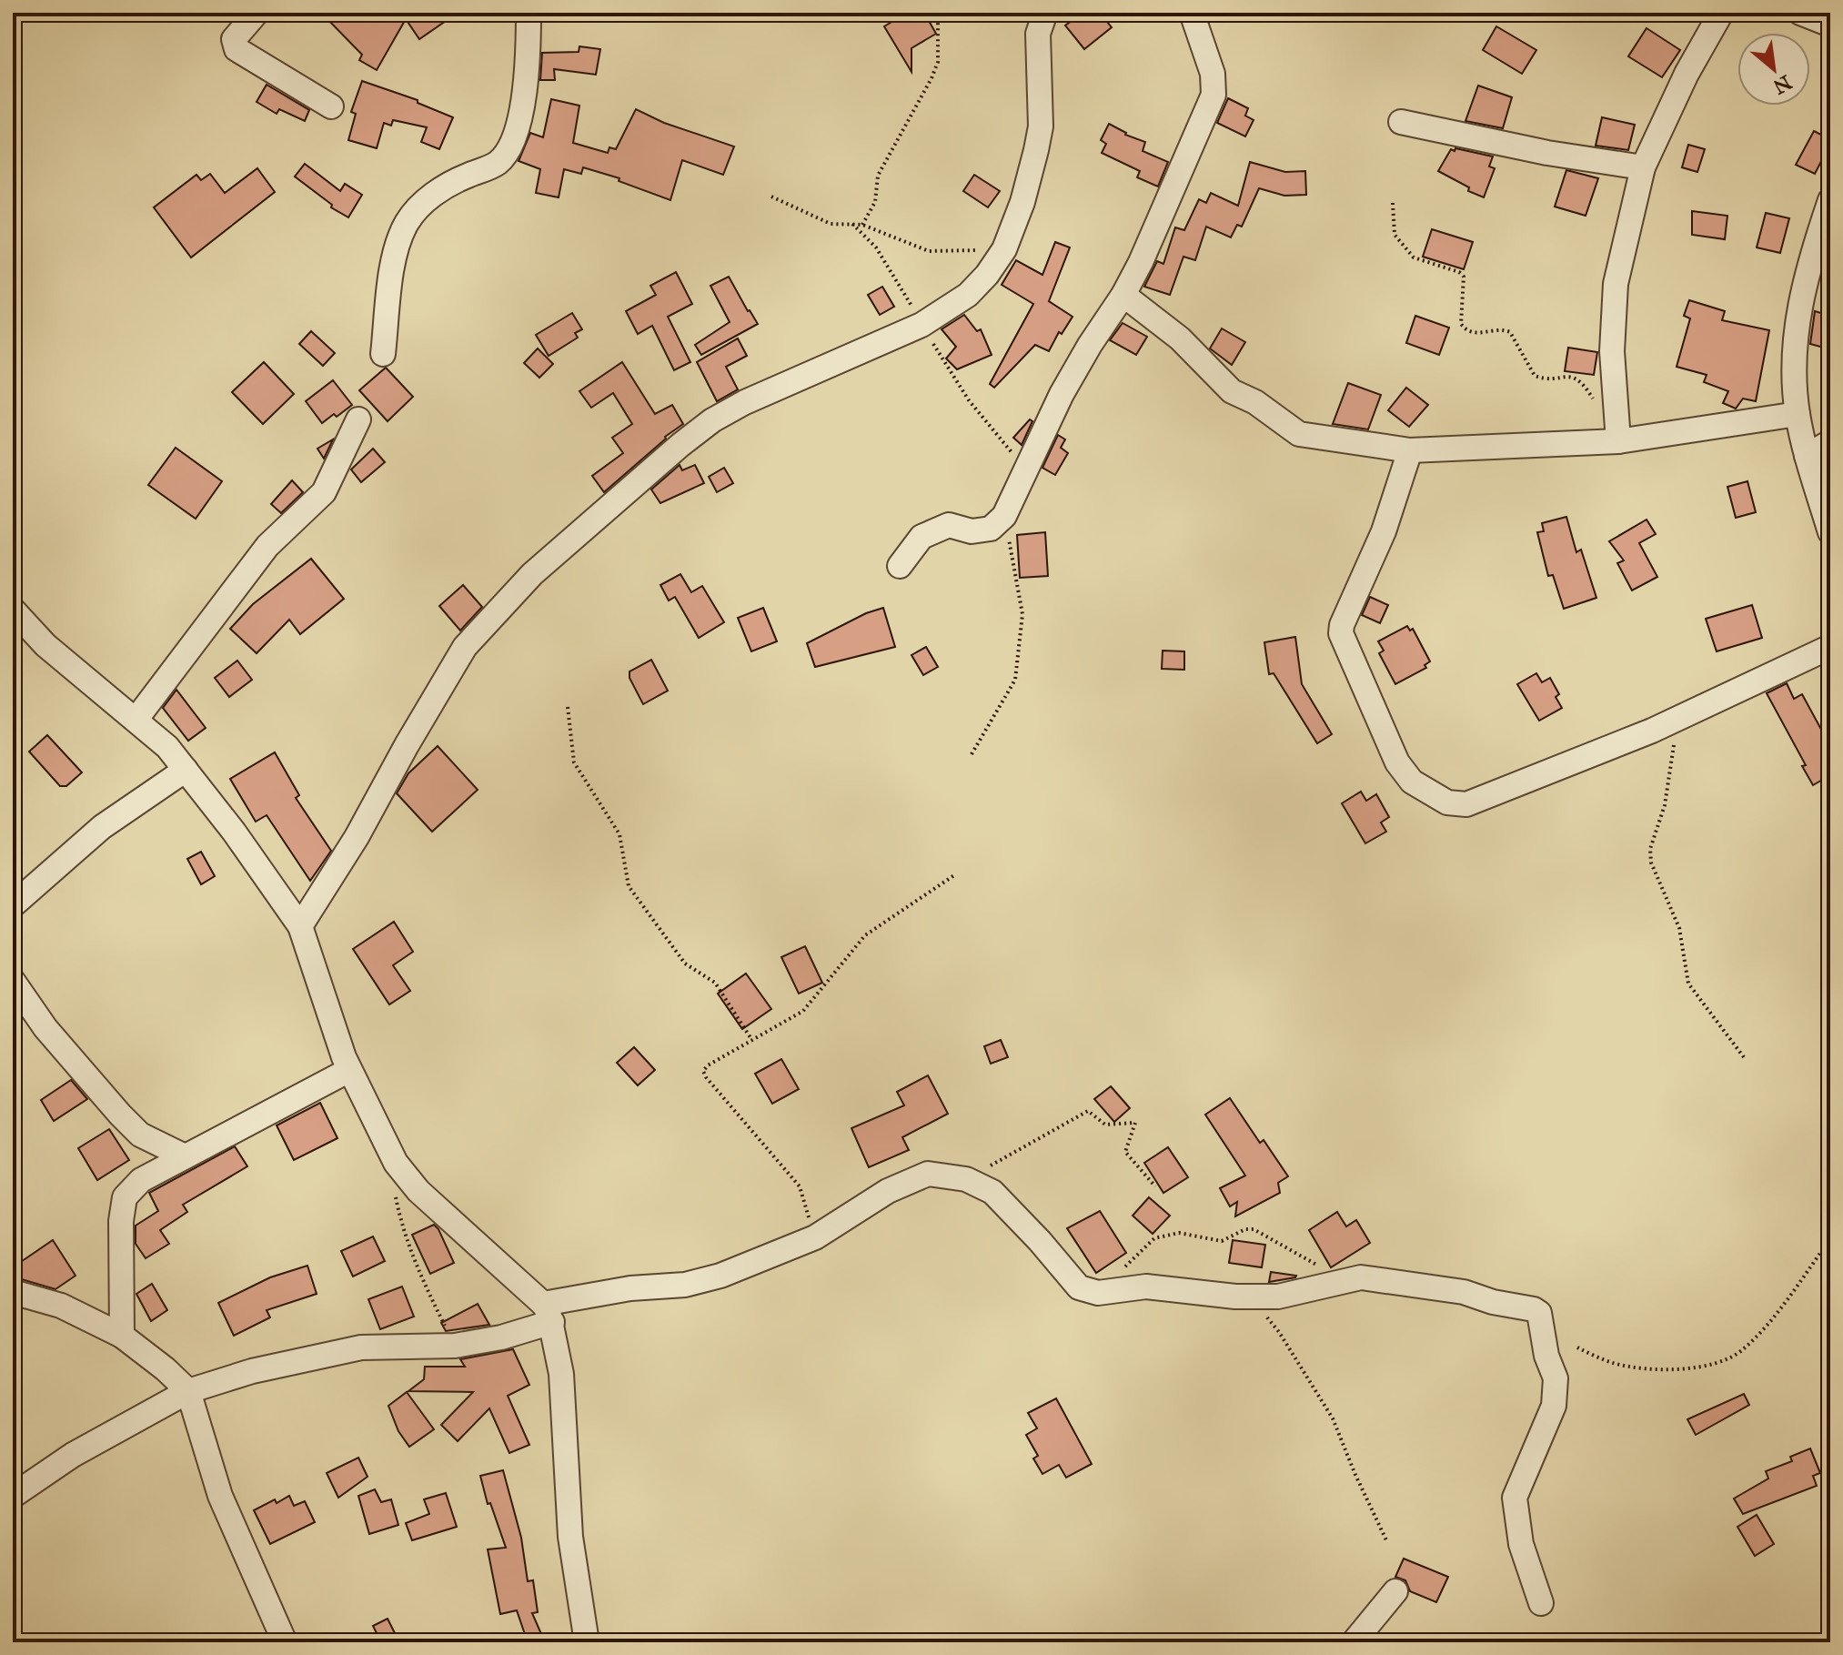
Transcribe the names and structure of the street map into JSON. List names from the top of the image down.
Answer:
{
  "north": "bottom right"
}
